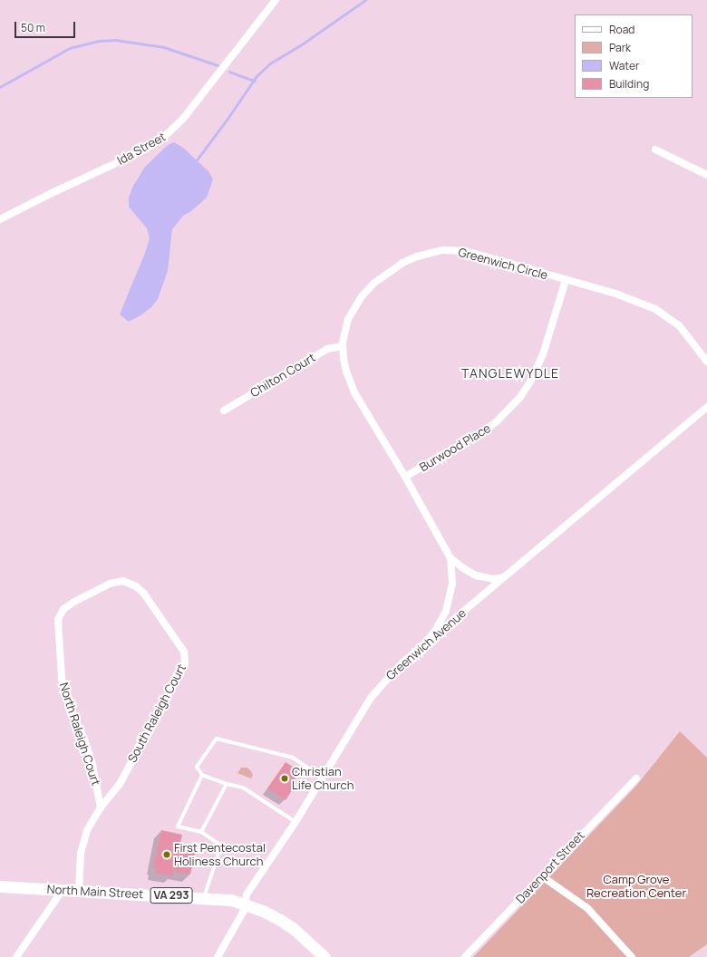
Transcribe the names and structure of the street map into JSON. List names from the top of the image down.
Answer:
{
  "streets": {
    "main road": ["North Main Street", "VA 293"],
    "street": [
      "Ida Street",
      "Greenwich Circle",
      "Chilton Court",
      "Burwood Place",
      "Greenwich Avenue",
      "South Raleigh Court",
      "North Raleigh Court",
      "Davenport Street"
    ]
  },
  "crossings": [
    ["Greenwich Circle", "Chilton Court"],
    ["Greenwich Circle", "Burwood Place"],
    ["Greenwich Circle", "Greenwich Avenue"],
    ["Greenwich Avenue", "North Main Street"],
    ["South Raleigh Court", "North Raleigh Court"],
    ["South Raleigh Court", "North Main Street"]
  ],
  "districts": ["TANGLEWYDLE"],
  "parks": ["Camp Grove Recreation Center"],
  "places": ["Christian Life Church", "First Pentecostal Holiness Church"],
  "legend": [
    "Road",
    "Park",
    "Water",
    "Building"
  ],
  "scale_bar": "50 m"
}
